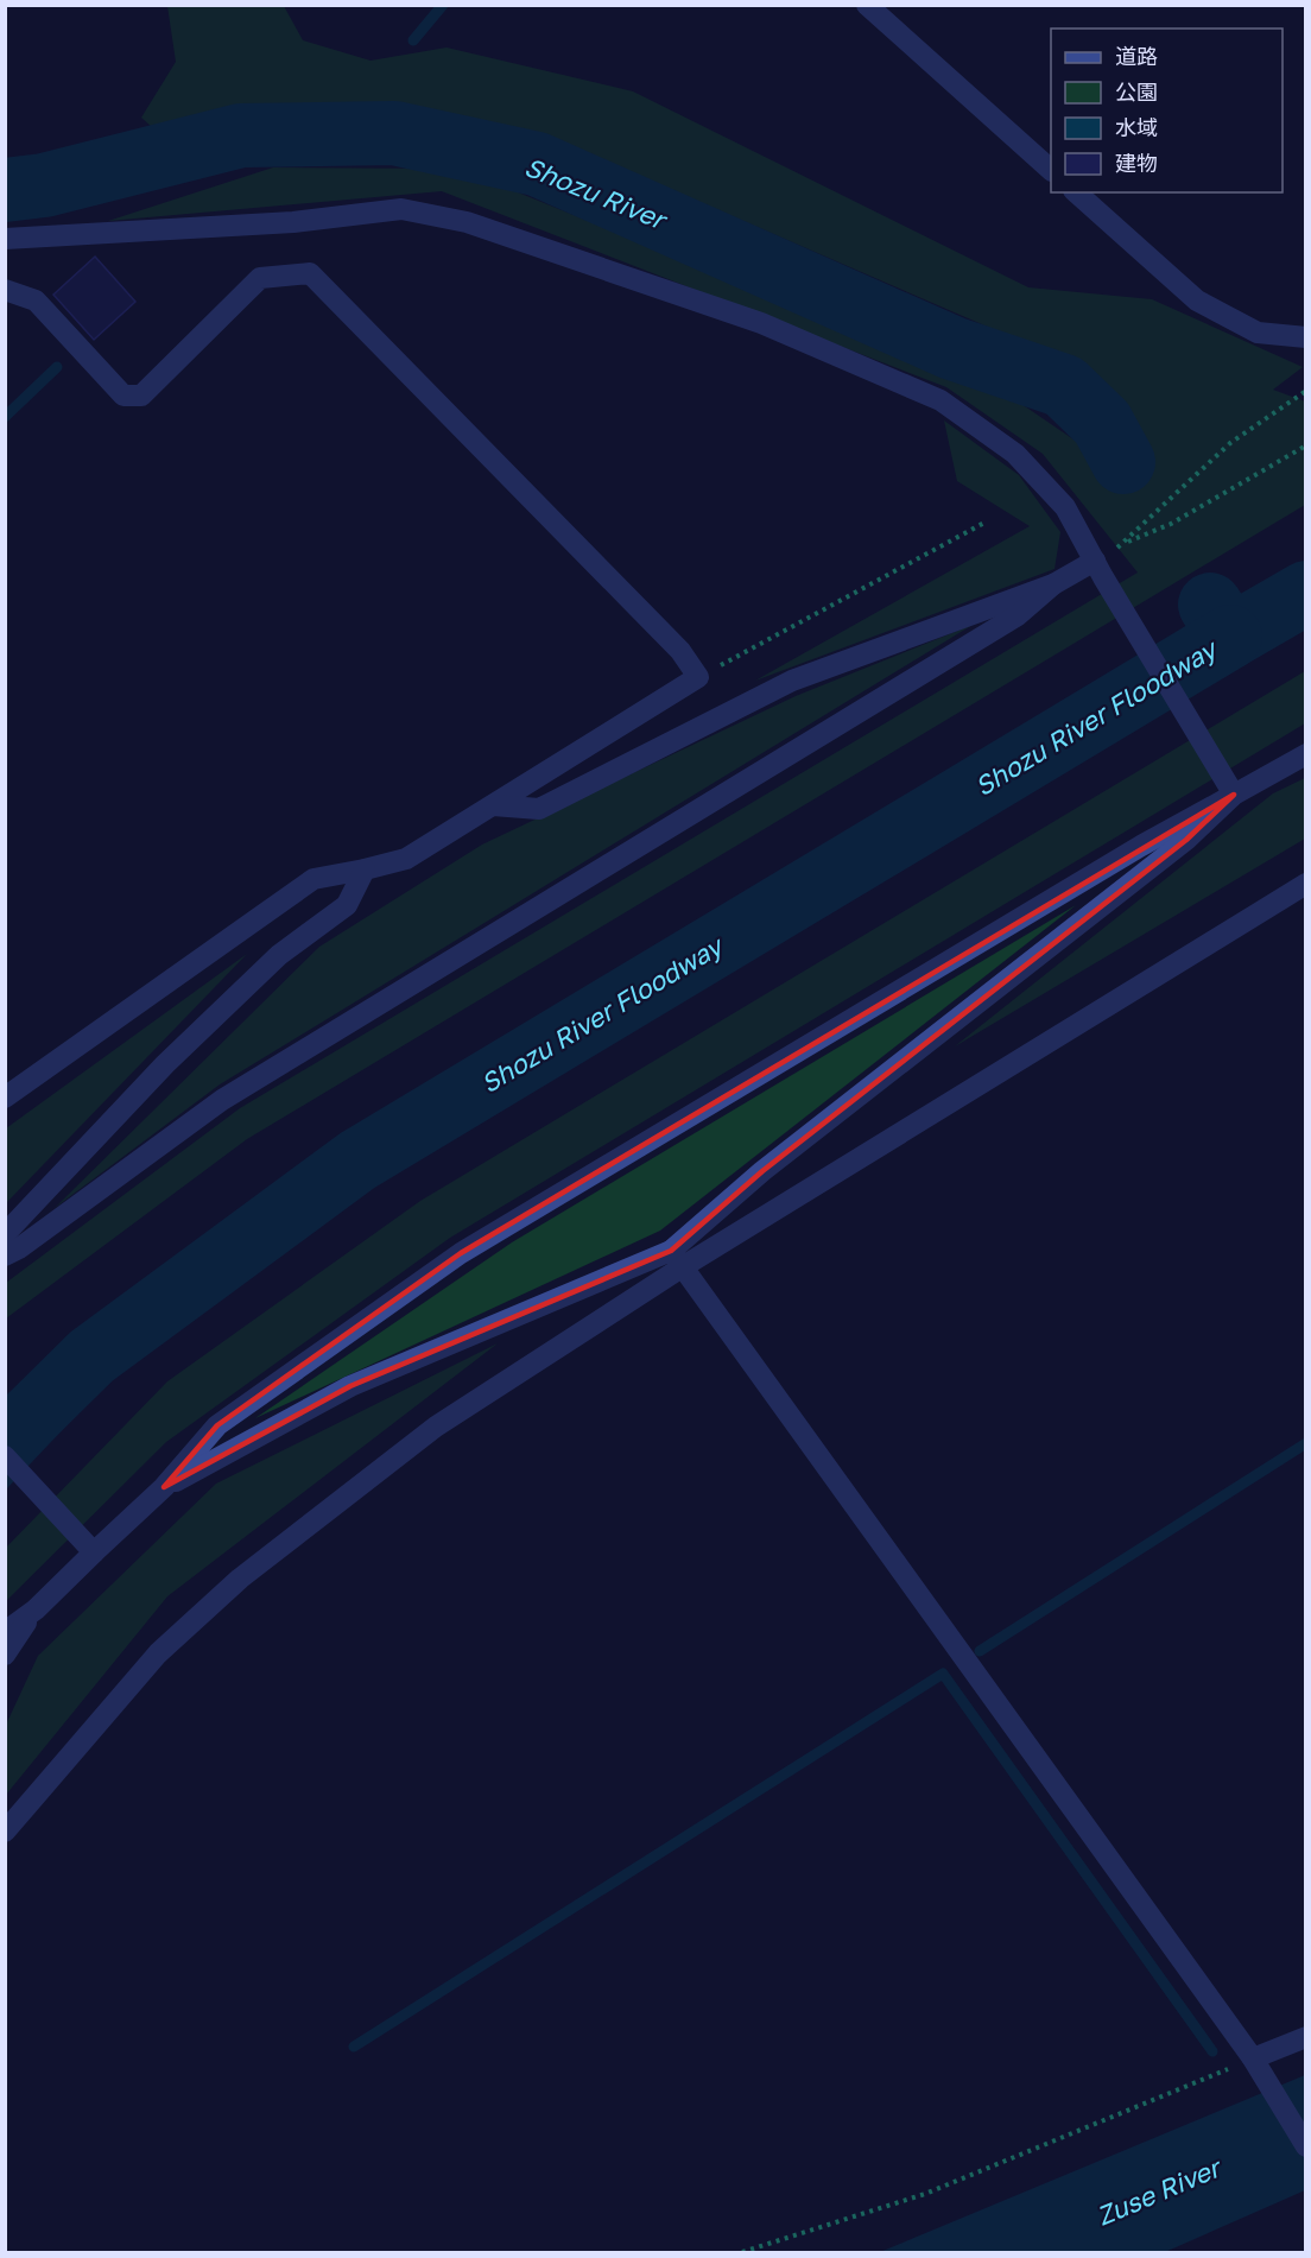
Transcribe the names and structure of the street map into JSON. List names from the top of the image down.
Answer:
{
  "water": ["Shozu River", "Shozu River Floodway", "Zuse River"],
  "legend": [
    "道路",
    "公園",
    "水域",
    "建物"
  ]
}
